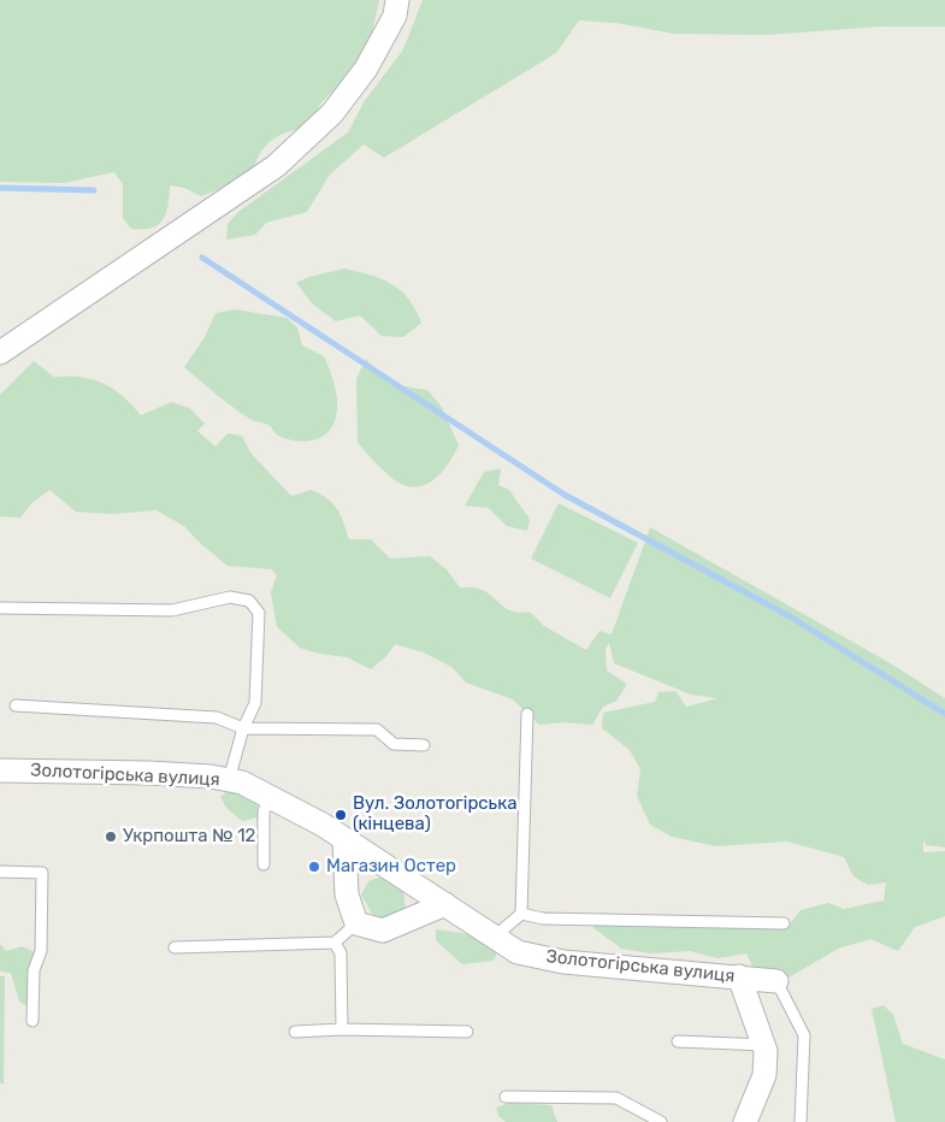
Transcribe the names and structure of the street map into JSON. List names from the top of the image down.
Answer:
{
  "streets": {
    "street": ["Золотогірська вулиця"]
  },
  "places": ["Вул. Золотогірська (кінцева)", "Укрпошта № 12", "Магазин Остер"]
}
